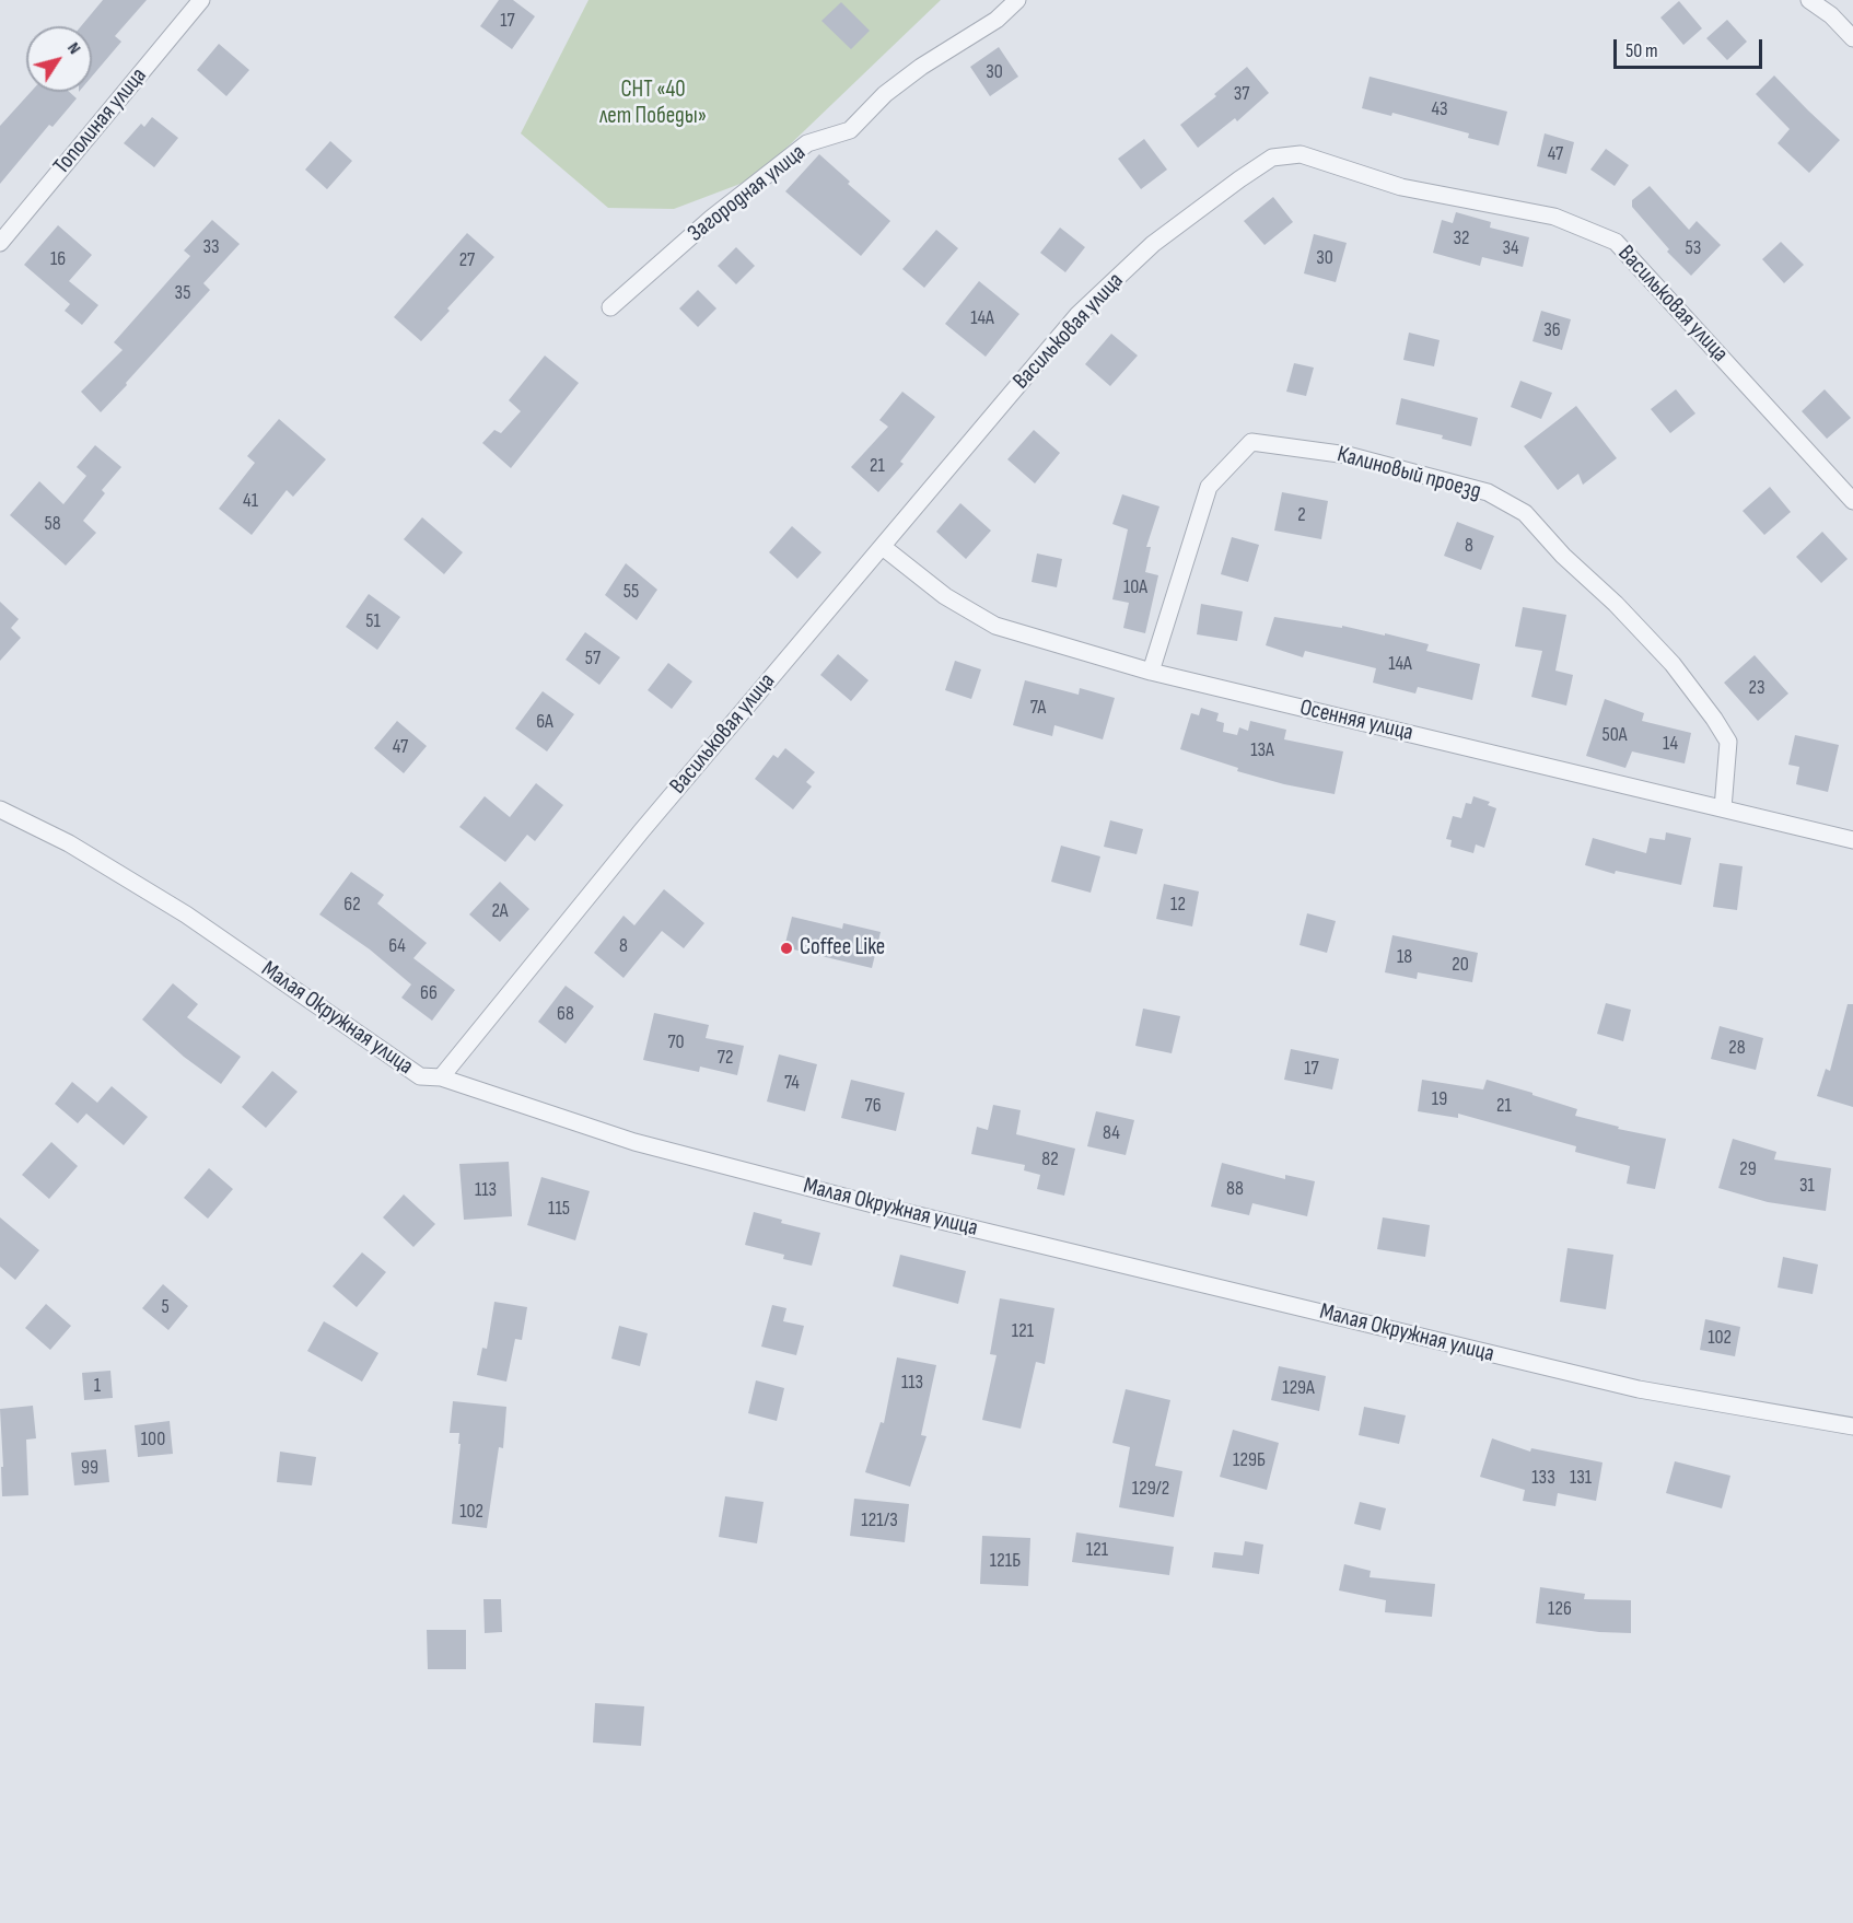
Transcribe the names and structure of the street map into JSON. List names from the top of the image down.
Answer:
{
  "streets": {
    "street": [
      "Тополиная улица",
      "Загородная улица",
      "Васильковая улица",
      "Калиновый проезд",
      "Осенняя улица",
      "Малая Окружная улица"
    ]
  },
  "crossings": [
    ["Васильковая улица", "Осенняя улица"],
    ["Васильковая улица", "Малая Окружная улица"],
    ["Калиновый проезд", "Осенняя улица"]
  ],
  "parks": ["СНТ «40 лет Победы»"],
  "places": ["Coffee Like"],
  "house_numbers": [
    "17",
    "30",
    "37",
    "43",
    "47",
    "32",
    "33",
    "34",
    "53",
    "30",
    "16",
    "27",
    "35",
    "14А",
    "36",
    "21",
    "41",
    "2",
    "58",
    "8",
    "10А",
    "55",
    "51",
    "57",
    "14А",
    "23",
    "7А",
    "6А",
    "50А",
    "14",
    "47",
    "13А",
    "62",
    "12",
    "2А",
    "64",
    "8",
    "18",
    "20",
    "66",
    "68",
    "70",
    "28",
    "72",
    "17",
    "74",
    "19",
    "76",
    "21",
    "84",
    "82",
    "29",
    "31",
    "88",
    "113",
    "115",
    "5",
    "121",
    "102",
    "113",
    "1",
    "129А",
    "100",
    "129Б",
    "99",
    "133",
    "131",
    "129/2",
    "102",
    "121/3",
    "121",
    "121Б",
    "126"
  ],
  "scale_bar": "50 m",
  "north": "top right"
}
